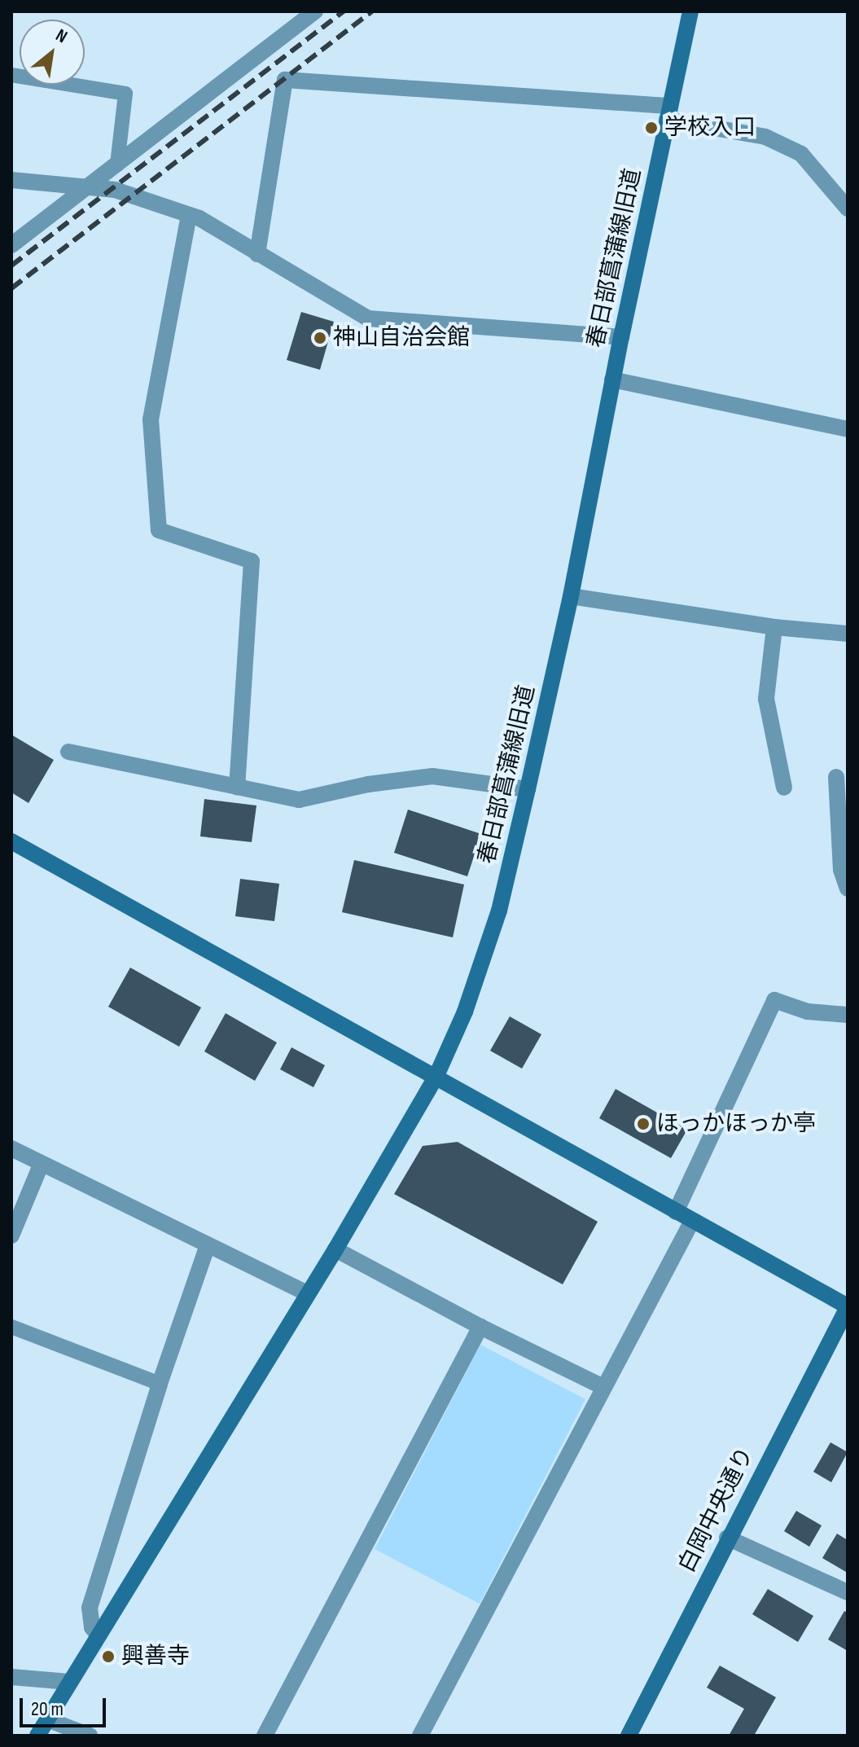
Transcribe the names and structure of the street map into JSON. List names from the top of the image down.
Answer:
{
  "streets": {
    "street": ["春日部菖蒲線旧道", "白岡中央通り"]
  },
  "places": [
    "学校入口",
    "神山自治会館",
    "ほっかほっか亭",
    "興善寺"
  ],
  "scale_bar": "20 m",
  "north": "top right"
}
